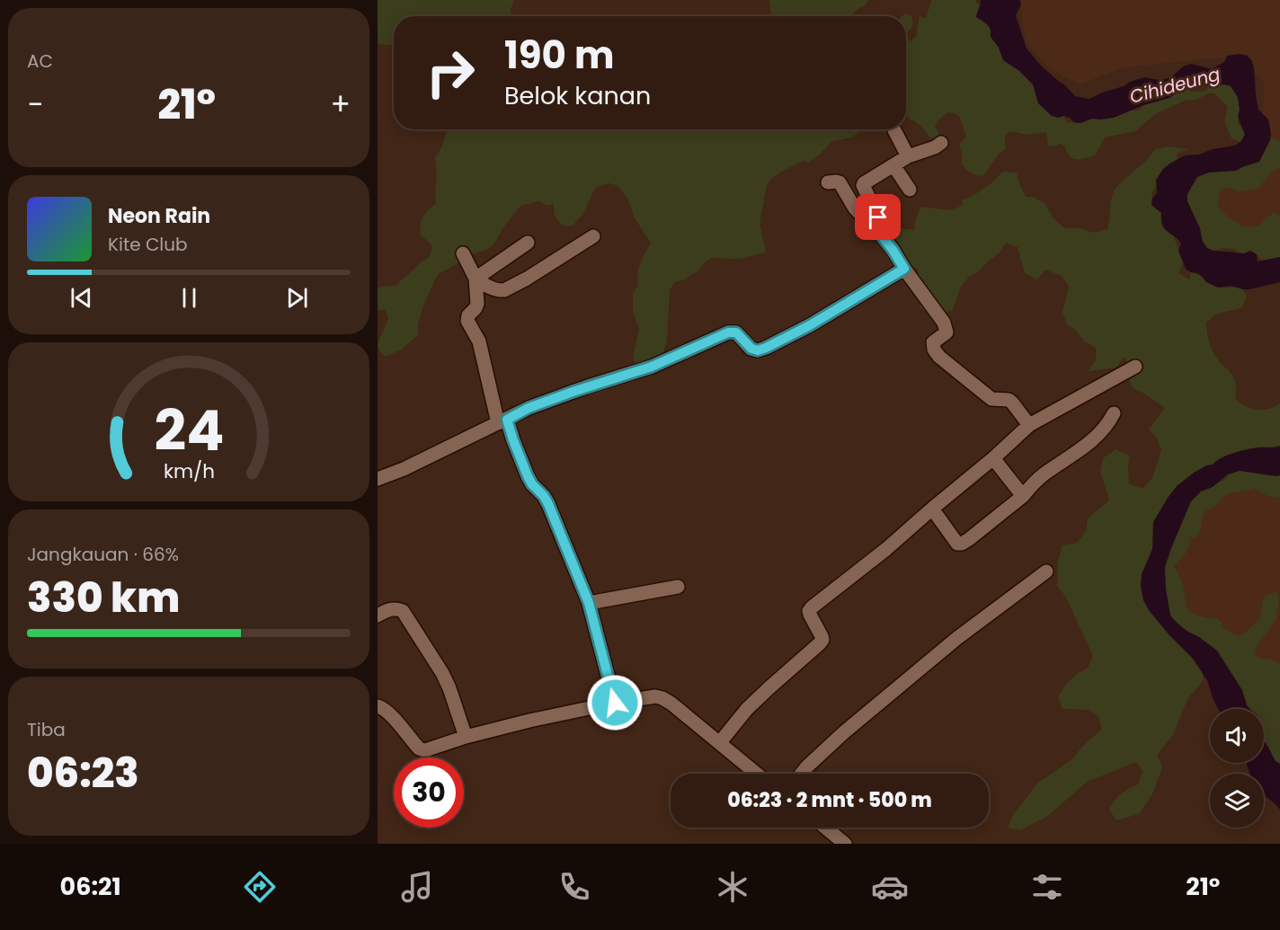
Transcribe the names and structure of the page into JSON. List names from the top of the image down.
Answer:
{
  "water": ["Cihideung"],
  "page": {
    "tile": [
      "AC",
      ["Jangkauan · 66%", "330 km"],
      ["Tiba", "06:23"]
    ],
    "turn": ["190 m", "Belok kanan"],
    "heat": ["−", "21°", "+"],
    "song": ["Neon Rain", "Kite Club"],
    "limit": "30",
    "trip": "06:23 · 2 mnt · 500 m",
    "tabs": ["06:21", "21°"],
    "gauge": ["24", "km/h"]
  }
}
